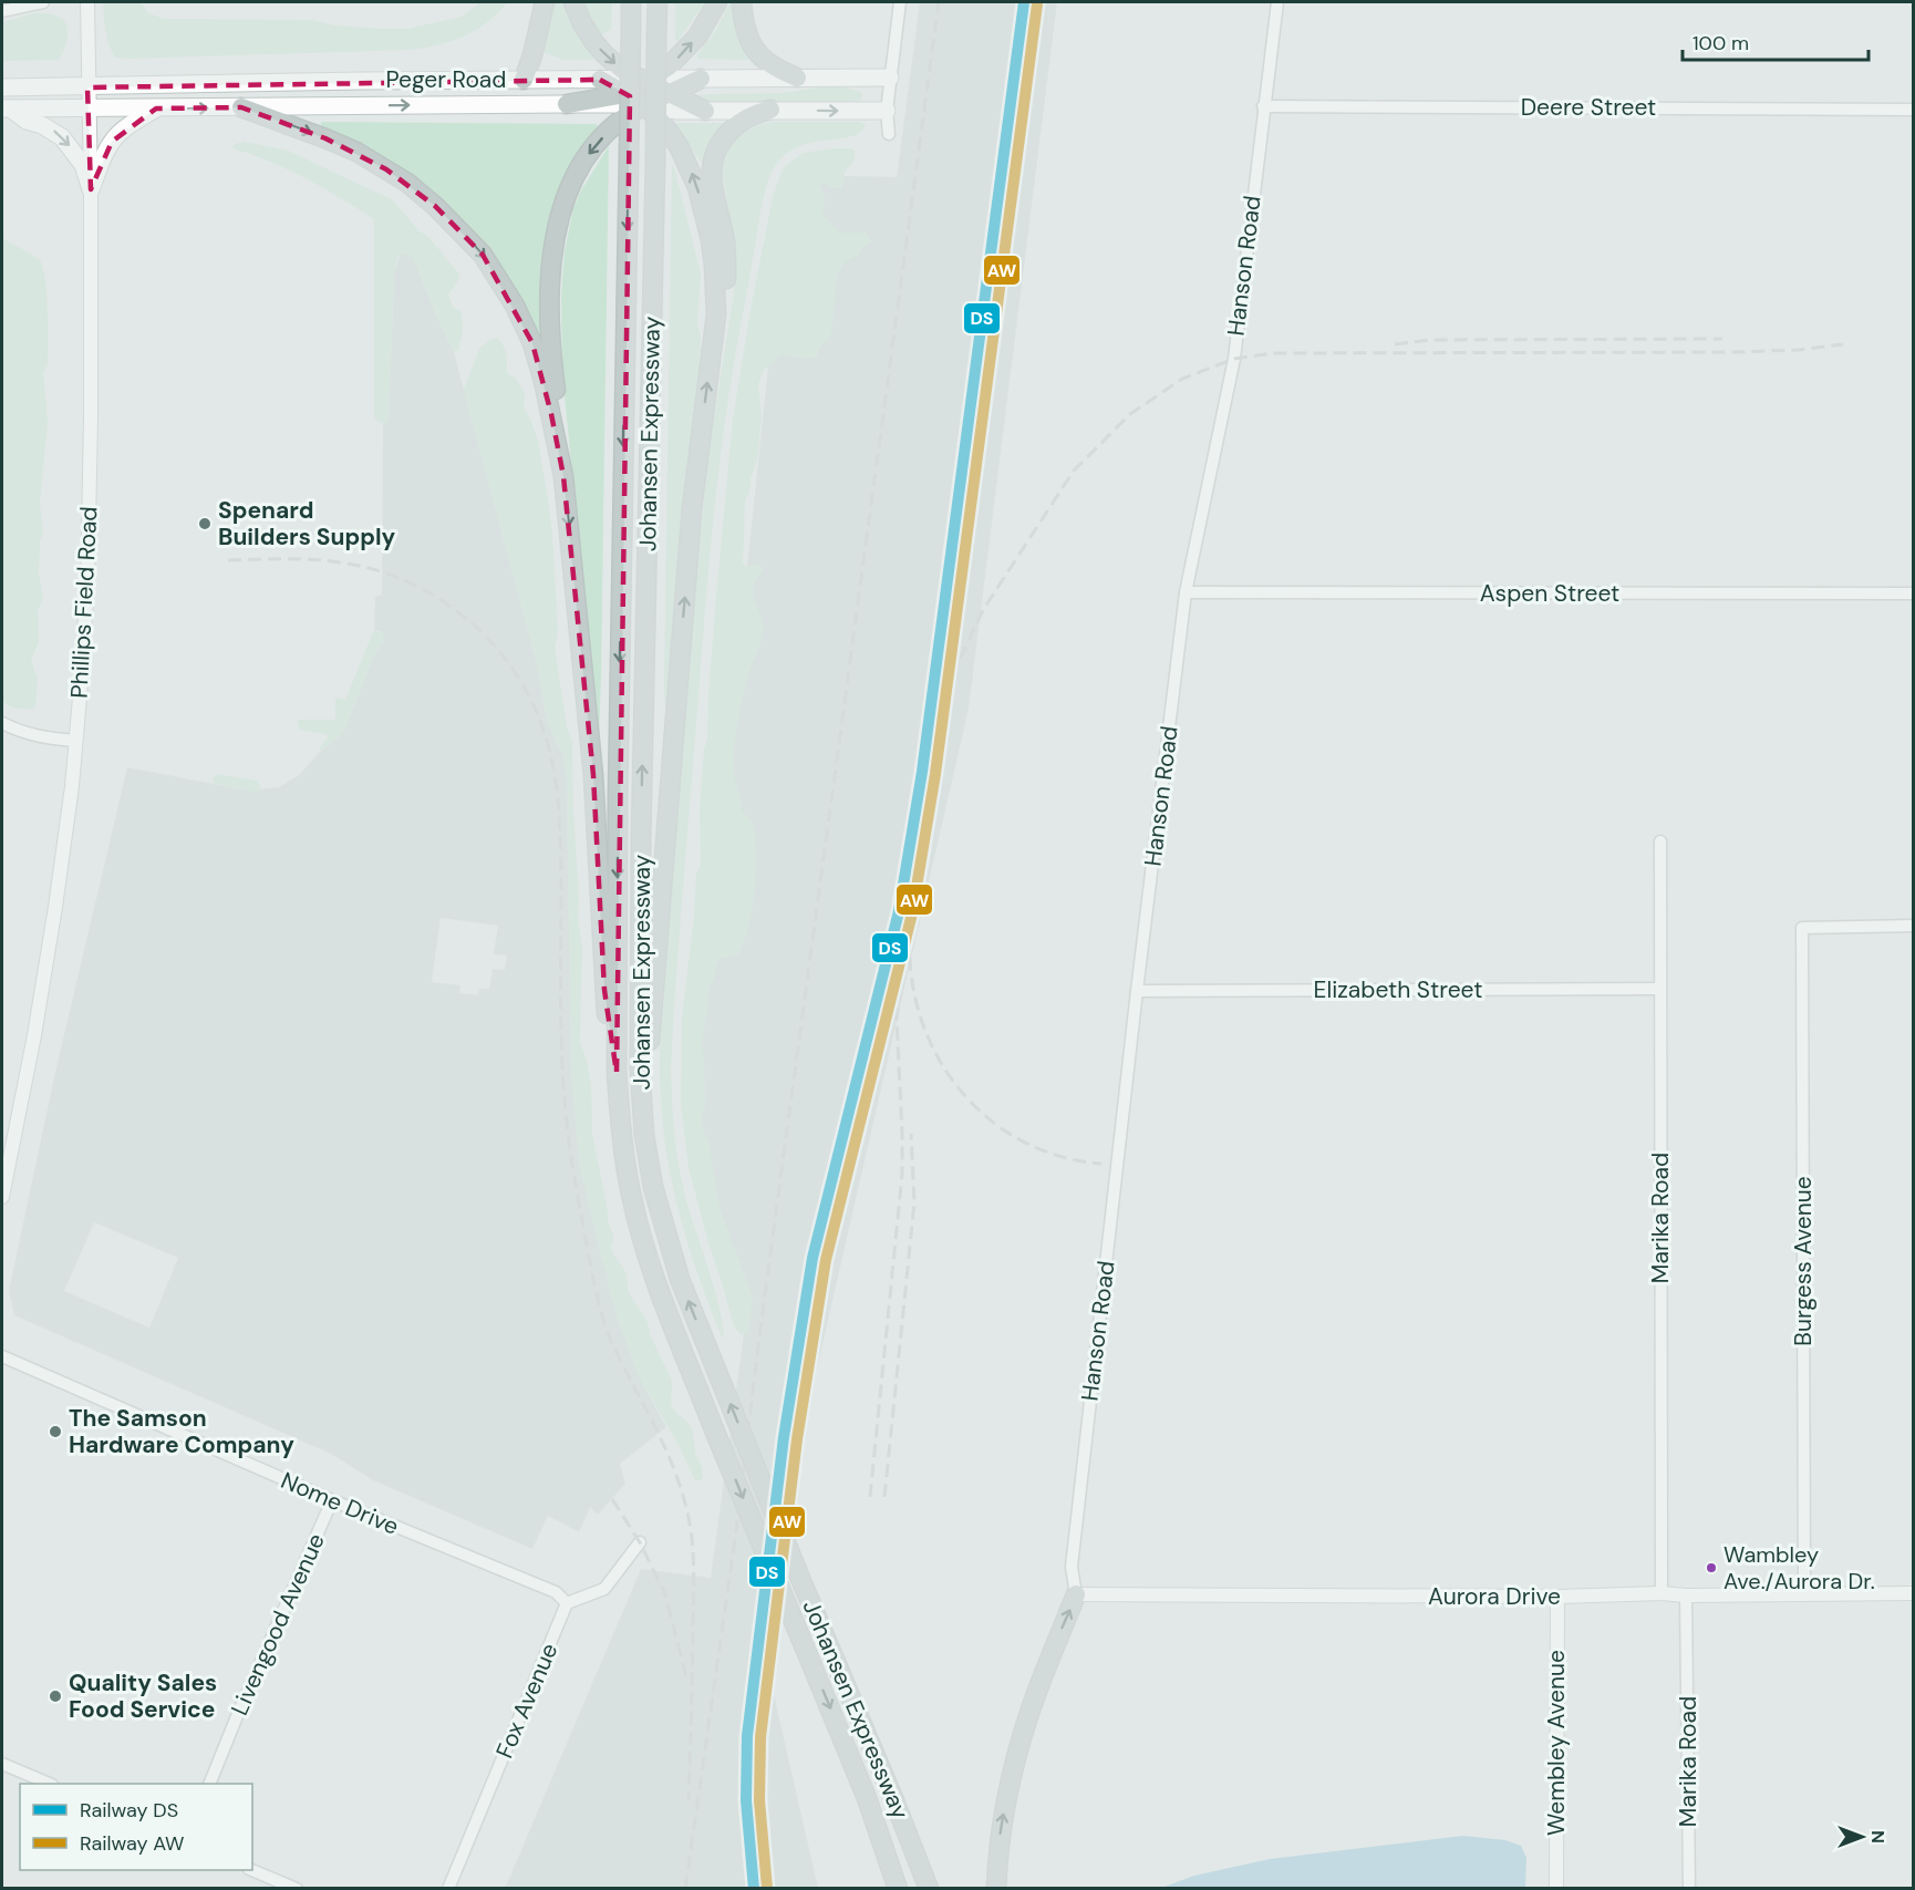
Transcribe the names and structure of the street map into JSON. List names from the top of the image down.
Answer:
{
  "streets": {
    "highway": ["Johansen Expressway"],
    "main road": ["Peger Road"],
    "street": [
      "Deere Street",
      "Hanson Road",
      "Aspen Street",
      "Phillips Field Road",
      "Elizabeth Street",
      "Marika Road",
      "Burgess Avenue",
      "Nome Drive",
      "Aurora Drive",
      "Livengood Avenue",
      "Fox Avenue",
      "Wembley Avenue"
    ]
  },
  "crossings": [
    ["Peger Road", "Phillips Field Road"],
    ["Deere Street", "Hanson Road"],
    ["Hanson Road", "Aspen Street"],
    ["Hanson Road", "Elizabeth Street"],
    ["Hanson Road", "Aurora Drive"],
    ["Elizabeth Street", "Marika Road"],
    ["Marika Road", "Aurora Drive"],
    ["Burgess Avenue", "Aurora Drive"],
    ["Nome Drive", "Livengood Avenue"],
    ["Nome Drive", "Fox Avenue"],
    ["Aurora Drive", "Wembley Avenue"]
  ],
  "places": [
    "Spenard Builders Supply",
    "The Samson Hardware Company",
    "Wambley Ave./Aurora Dr.",
    "Quality Sales Food Service"
  ],
  "lines": ["rail line DS", "rail line AW"],
  "legend": ["Railway DS", "Railway AW"],
  "scale_bar": "100 m",
  "north": "right"
}
